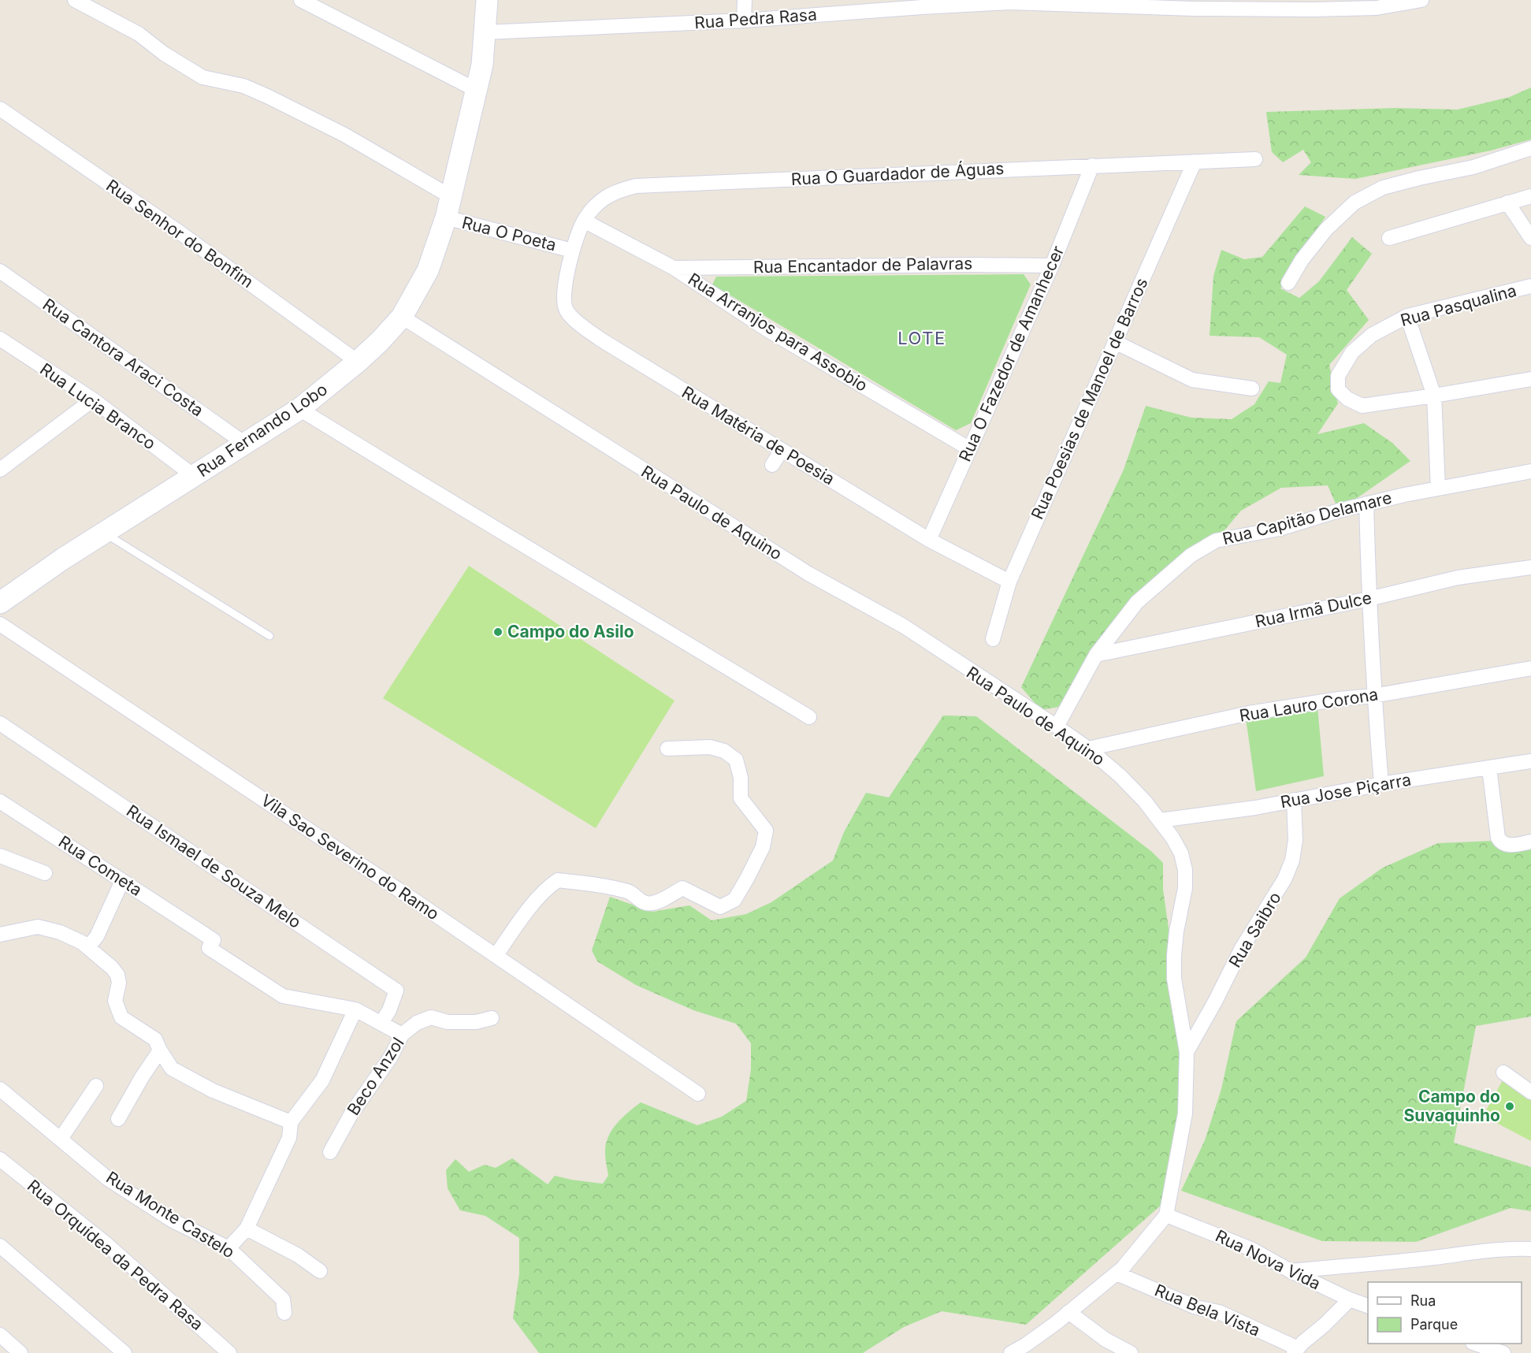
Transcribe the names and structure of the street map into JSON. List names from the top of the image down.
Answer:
{
  "streets": {
    "main road": ["Rua Fernando Lobo"],
    "street": [
      "Rua Pedra Rasa",
      "Rua O Guardador de Águas",
      "Rua Senhor do Bonfim",
      "Rua O Poeta",
      "Rua Encantador de Palavras",
      "Rua Pasqualina",
      "Rua Arranjos para Assobio",
      "Rua O Fazedor de Amanhecer",
      "Rua Cantora Araci Costa",
      "Rua Poesias de Manoel de Barros",
      "Rua Lucia Branco",
      "Rua Matéria de Poesia",
      "Rua Paulo de Aquino",
      "Rua Capitão Delamare",
      "Rua Irmã Dulce",
      "Rua Lauro Corona",
      "Rua Jose Piçarra",
      "Vila Sao Severino do Ramo",
      "Rua Cometa",
      "Rua Ismael de Souza Melo",
      "Rua Saibro",
      "Beco Anzol",
      "Rua Monte Castelo",
      "Rua Orquídea da Pedra Rasa",
      "Rua Nova Vida",
      "Rua Bela Vista"
    ]
  },
  "crossings": [
    ["Rua Pedra Rasa", "Rua Fernando Lobo"],
    ["Rua O Guardador de Águas", "Rua O Poeta"],
    ["Rua O Guardador de Águas", "Rua Arranjos para Assobio"],
    ["Rua O Guardador de Águas", "Rua O Fazedor de Amanhecer"],
    ["Rua O Guardador de Águas", "Rua Poesias de Manoel de Barros"],
    ["Rua O Guardador de Águas", "Rua Matéria de Poesia"],
    ["Rua Senhor do Bonfim", "Rua Fernando Lobo"],
    ["Rua O Poeta", "Rua Fernando Lobo"],
    ["Rua O Poeta", "Rua Matéria de Poesia"],
    ["Rua Encantador de Palavras", "Rua Arranjos para Assobio"],
    ["Rua Encantador de Palavras", "Rua O Fazedor de Amanhecer"],
    ["Rua Arranjos para Assobio", "Rua O Fazedor de Amanhecer"],
    ["Rua O Fazedor de Amanhecer", "Rua Matéria de Poesia"],
    ["Rua Cantora Araci Costa", "Rua Fernando Lobo"],
    ["Rua Poesias de Manoel de Barros", "Rua Matéria de Poesia"],
    ["Rua Lucia Branco", "Rua Fernando Lobo"],
    ["Rua Fernando Lobo", "Rua Paulo de Aquino"],
    ["Rua Paulo de Aquino", "Rua Capitão Delamare"],
    ["Rua Paulo de Aquino", "Rua Lauro Corona"],
    ["Rua Paulo de Aquino", "Rua Jose Piçarra"],
    ["Rua Paulo de Aquino", "Rua Saibro"],
    ["Rua Paulo de Aquino", "Rua Nova Vida"],
    ["Rua Paulo de Aquino", "Rua Bela Vista"],
    ["Rua Capitão Delamare", "Rua Irmã Dulce"],
    ["Rua Jose Piçarra", "Rua Saibro"]
  ],
  "districts": ["LOTE"],
  "places": ["Campo do Asilo", "Campo do Suvaquinho"],
  "legend": ["Rua", "Parque"]
}
